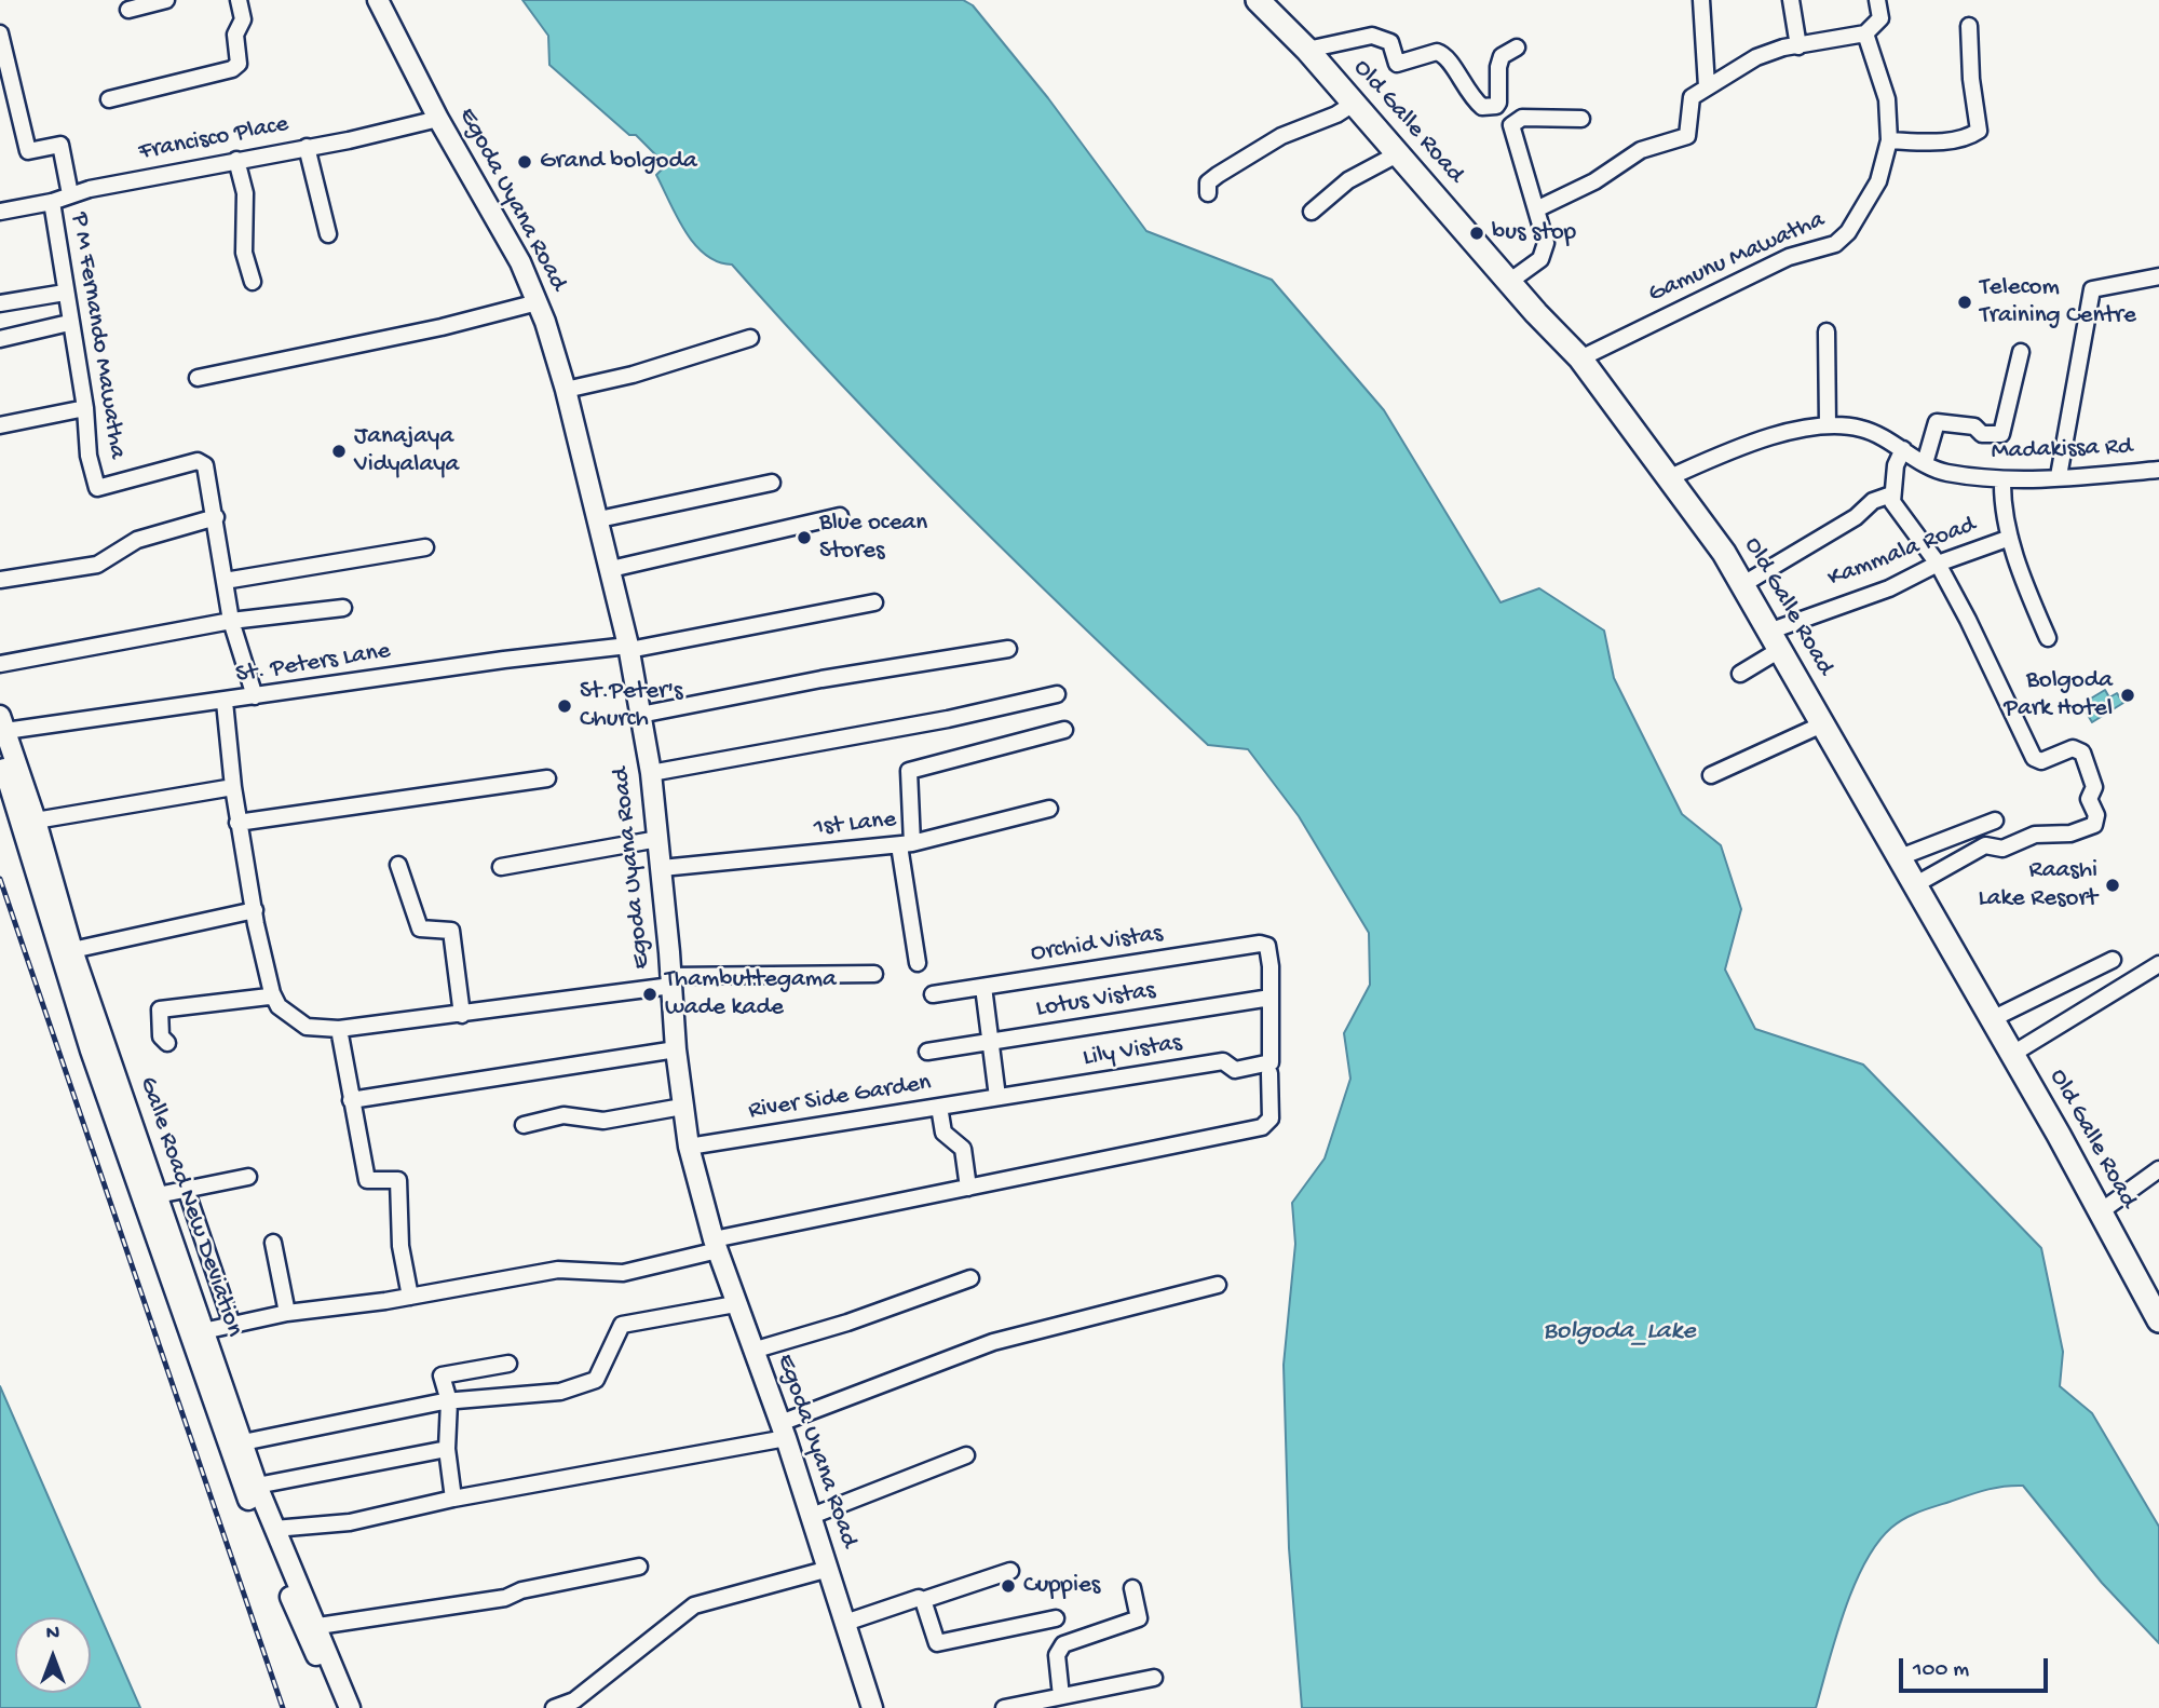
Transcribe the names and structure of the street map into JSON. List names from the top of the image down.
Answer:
{
  "streets": {
    "highway": ["Old Galle Road"],
    "main road": ["Egoda Uyana Road", "Galle Road New Deviation"],
    "street": [
      "Francisco Place",
      "Gamunu Mawatha",
      "P M Fernando Mawatha",
      "Madakissa Rd",
      "Kammala Road",
      "St. Peters Lane",
      "1st Lane",
      "Orchid Vistas",
      "Lotus Vistas",
      "Lily Vistas",
      "River Side Garden"
    ]
  },
  "crossings": [
    ["Old Galle Road", "Gamunu Mawatha"],
    ["Old Galle Road", "Madakissa Rd"],
    ["Old Galle Road", "Kammala Road"],
    ["Francisco Place", "Egoda Uyana Road"],
    ["Francisco Place", "P M Fernando Mawatha"],
    ["Egoda Uyana Road", "St. Peters Lane"],
    ["Egoda Uyana Road", "1st Lane"],
    ["Egoda Uyana Road", "River Side Garden"],
    ["P M Fernando Mawatha", "St. Peters Lane"],
    ["St. Peters Lane", "Galle Road New Deviation"],
    ["Orchid Vistas", "Lotus Vistas"],
    ["Lily Vistas", "River Side Garden"]
  ],
  "water": ["Bolgoda_Lake"],
  "places": [
    "Grand bolgoda",
    "bus stop",
    "Telecom Training Centre",
    "Janajaya Vidyalaya",
    "Blue ocean Stores",
    "Bolgoda Park Hotel",
    "St.Peter's Church",
    "Raashi Lake Resort",
    "Thambuttegama wade kade",
    "Cuppies"
  ],
  "scale_bar": "100 m",
  "north": "top"
}
